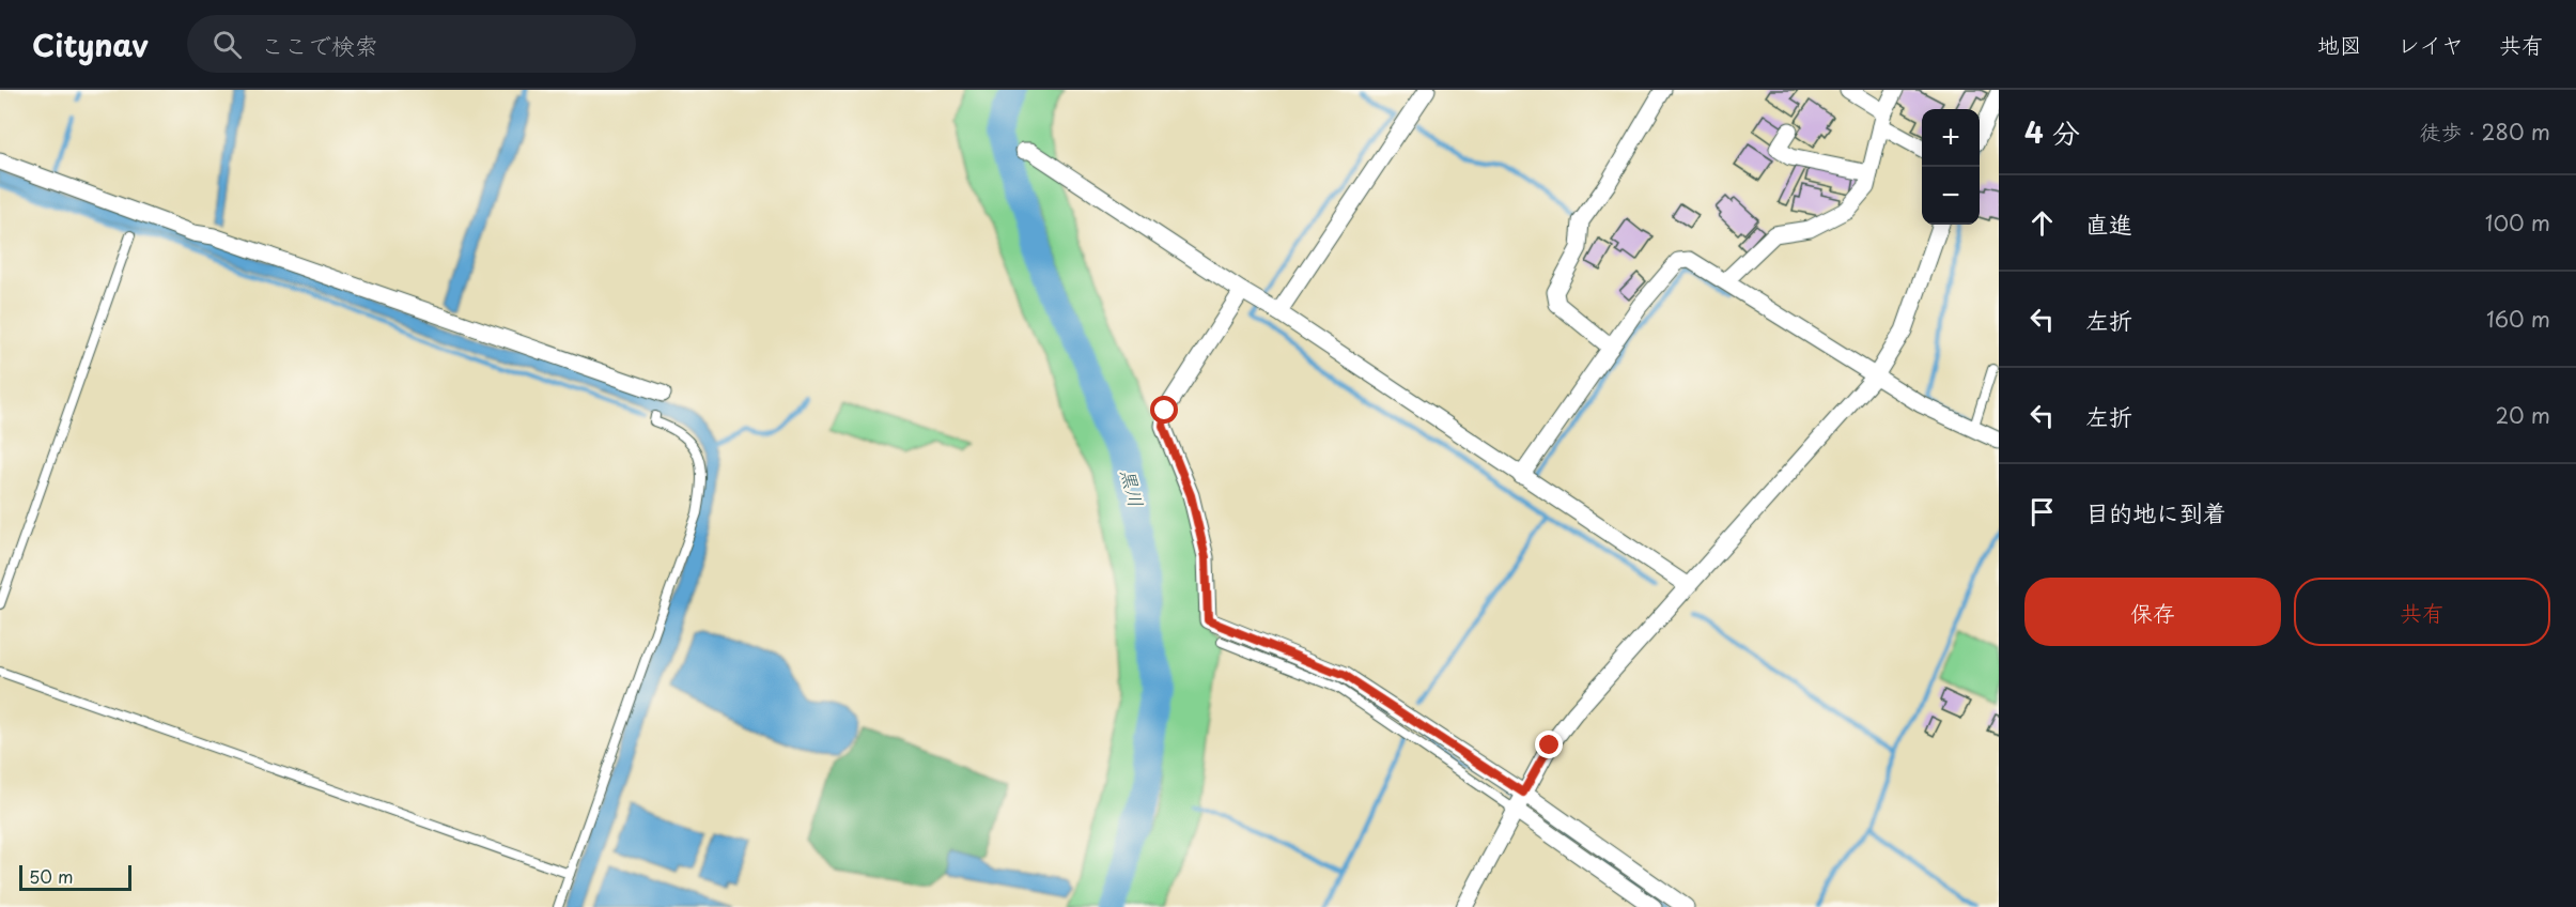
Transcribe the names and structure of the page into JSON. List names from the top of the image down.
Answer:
{
  "water": ["黒川"],
  "scale_bar": "50 m",
  "page": {
    "header": "Citynav",
    "search": "ここで検索",
    "nav": ["地図", "レイヤ", "共有"],
    "heading": ["4 分", "徒歩 · 280 m"],
    "map_buttons": ["+", "−"],
    "list": [
      ["直進", "100 m"],
      ["左折", "160 m"],
      ["左折", "20 m"],
      "目的地に到着"
    ],
    "buttons": ["保存", "共有"],
    "scale": "50 m"
  }
}
